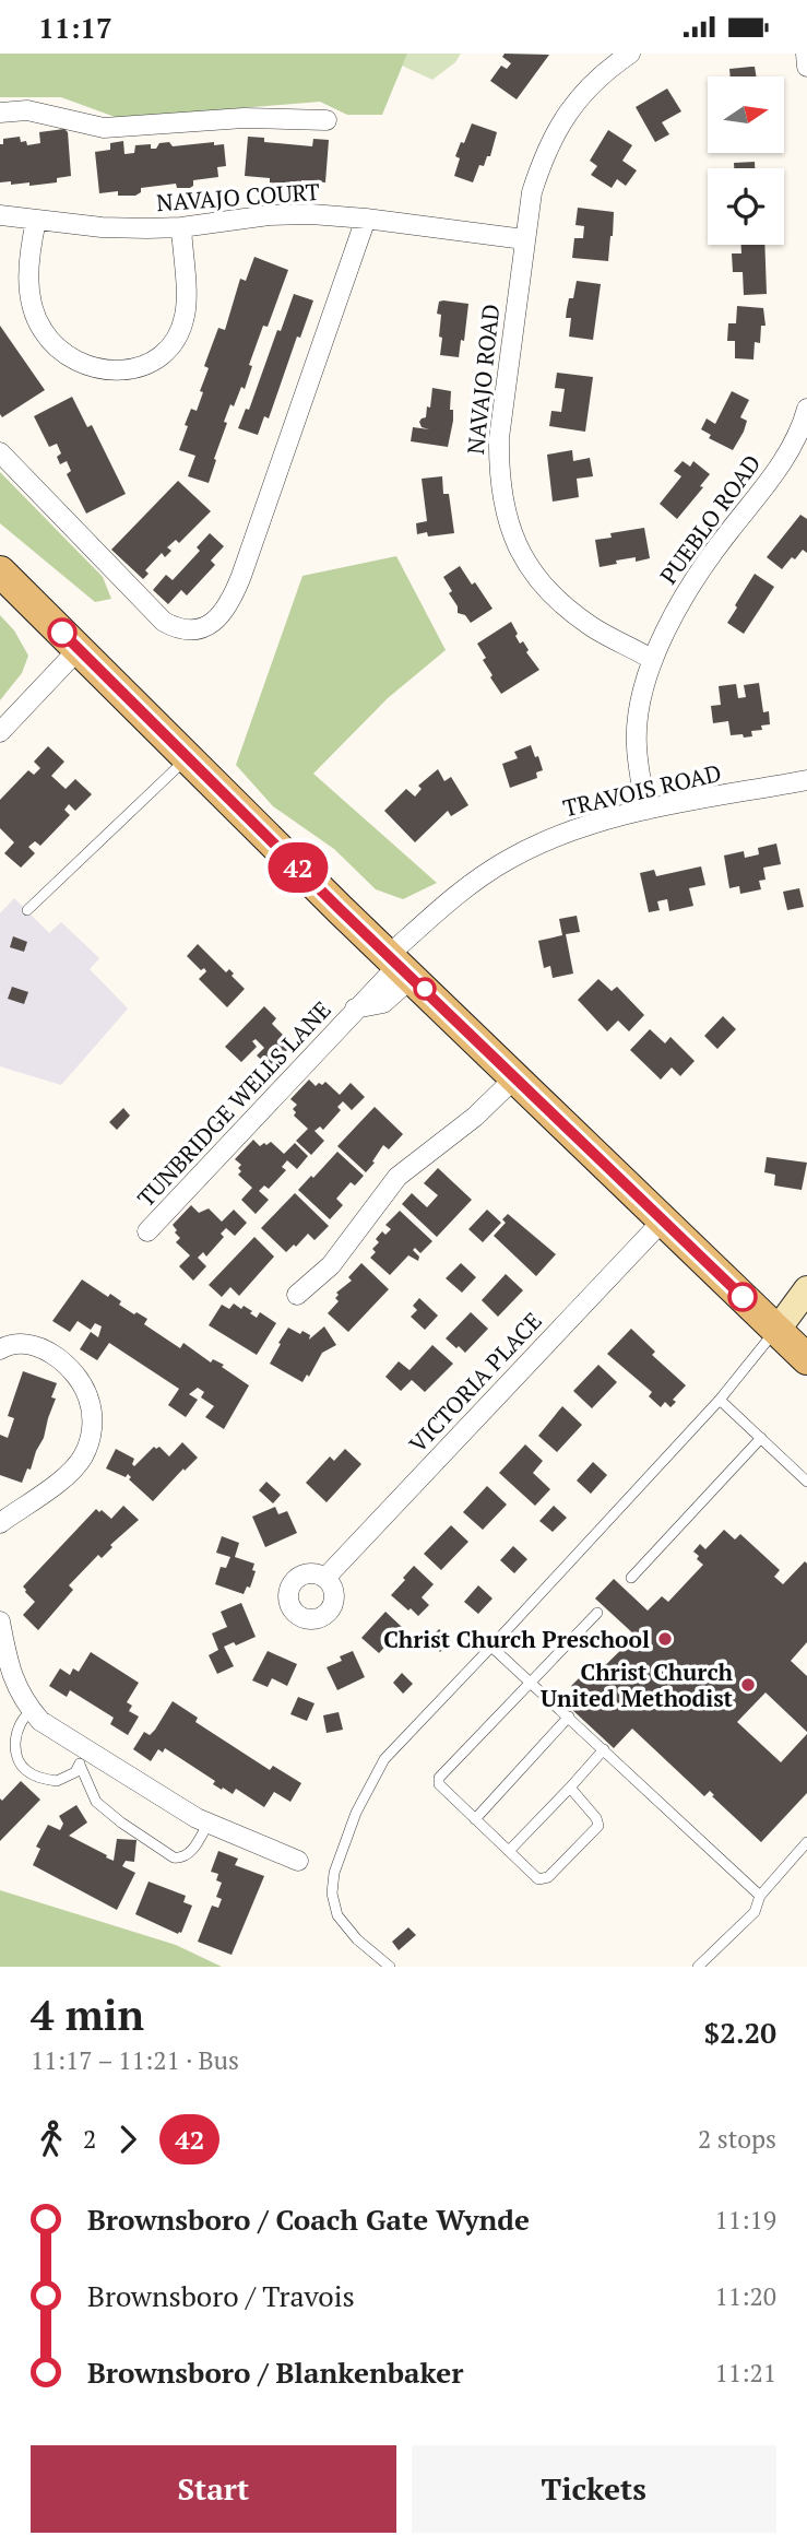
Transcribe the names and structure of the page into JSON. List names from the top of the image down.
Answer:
{
  "streets": {
    "street": [
      "NAVAJO COURT",
      "NAVAJO ROAD",
      "PUEBLO ROAD",
      "TRAVOIS ROAD",
      "TUNBRIDGE WELLS LANE",
      "VICTORIA PLACE"
    ]
  },
  "crossings": [
    ["NAVAJO COURT", "NAVAJO ROAD"],
    ["NAVAJO ROAD", "PUEBLO ROAD"],
    ["TRAVOIS ROAD", "TUNBRIDGE WELLS LANE"]
  ],
  "places": ["Christ Church Preschool", "Christ Church United Methodist"],
  "lines": ["bus line 42"],
  "north": "right",
  "page": {
    "status": "11:17",
    "on_map": "42",
    "heading": ["4 min", "11:17 – 11:21 · Bus", "$2.20"],
    "legs": ["2", "42", "2 stops"],
    "list": [
      {
        "name": "Brownsboro / Coach Gate Wynde",
        "value": "11:19"
      },
      {
        "name": "Brownsboro / Travois",
        "value": "11:20"
      },
      {
        "name": "Brownsboro / Blankenbaker",
        "value": "11:21"
      }
    ],
    "buttons": ["Start", "Tickets"]
  }
}
